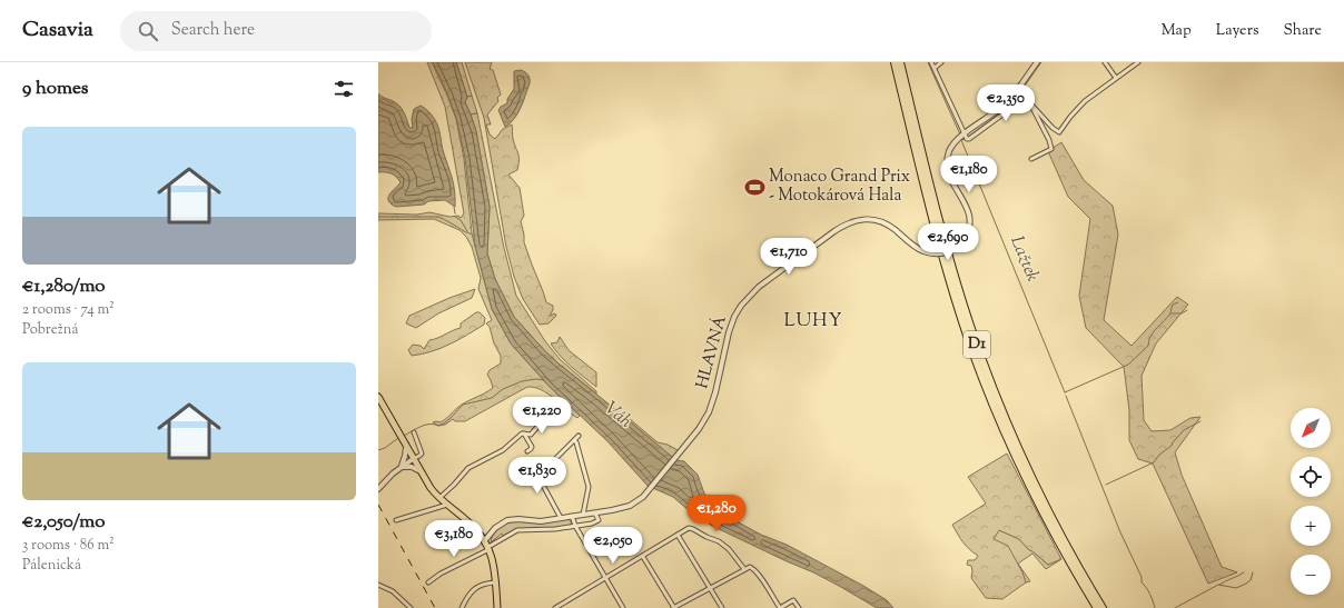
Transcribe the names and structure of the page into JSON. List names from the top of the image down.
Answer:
{
  "streets": {
    "highway": ["D1"],
    "street": ["HLAVNÁ"]
  },
  "districts": ["LUHY"],
  "water": ["Lažtek", "Váh"],
  "places": {
    "sports": ["Monaco Grand Prix - Motokárová Hala"]
  },
  "north": "bottom left",
  "page": {
    "header": "Casavia",
    "search": "Search here",
    "nav": ["Map", "Layers", "Share"],
    "heading": "9 homes",
    "price": [
      "€2,350",
      "€1,180",
      "€2,690",
      "€1,710",
      "€1,220",
      "€1,830",
      "€1,280",
      "€3,180",
      "€2,050"
    ],
    "list": [
      {
        "name": "€1,280/mo",
        "note": "2 rooms · 74 m² · Pobrežná"
      },
      {
        "name": "€2,050/mo",
        "note": "3 rooms · 86 m² · Pálenická"
      }
    ],
    "map_buttons": ["+", "−"]
  }
}
